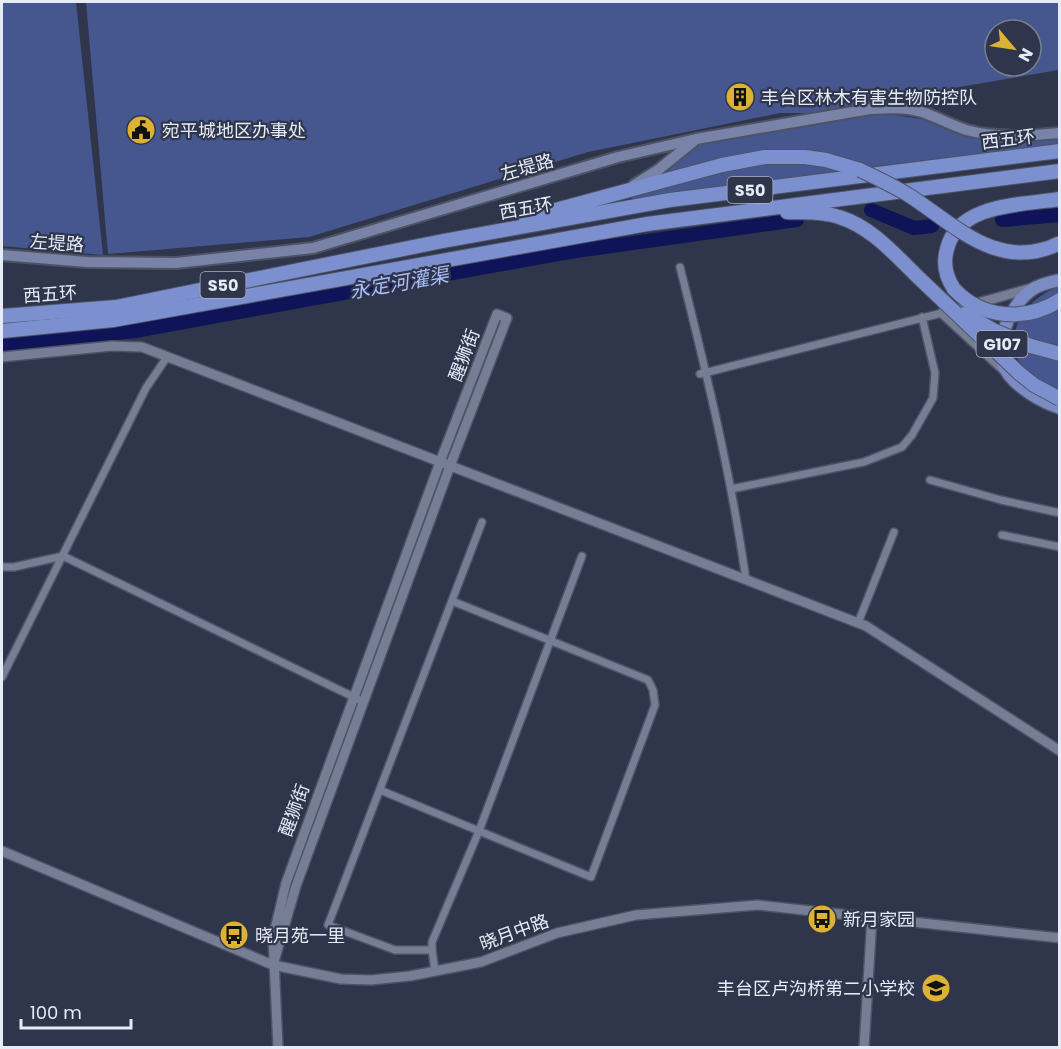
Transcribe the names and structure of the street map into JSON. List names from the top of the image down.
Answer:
{
  "streets": {
    "highway": ["西五环", "S50", "G107"],
    "main road": ["左堤路"],
    "street": ["醒狮街", "晓月中路"]
  },
  "crossings": [
    ["醒狮街", "晓月中路"]
  ],
  "water": ["永定河灌渠"],
  "places": {
    "building": ["丰台区林木有害生物防控队"],
    "public building": ["宛平城地区办事处"],
    "bus stop": ["新月家园", "晓月苑一里"],
    "school or university": ["丰台区卢沟桥第二小学校"]
  },
  "scale_bar": "100 m",
  "north": "bottom right"
}
